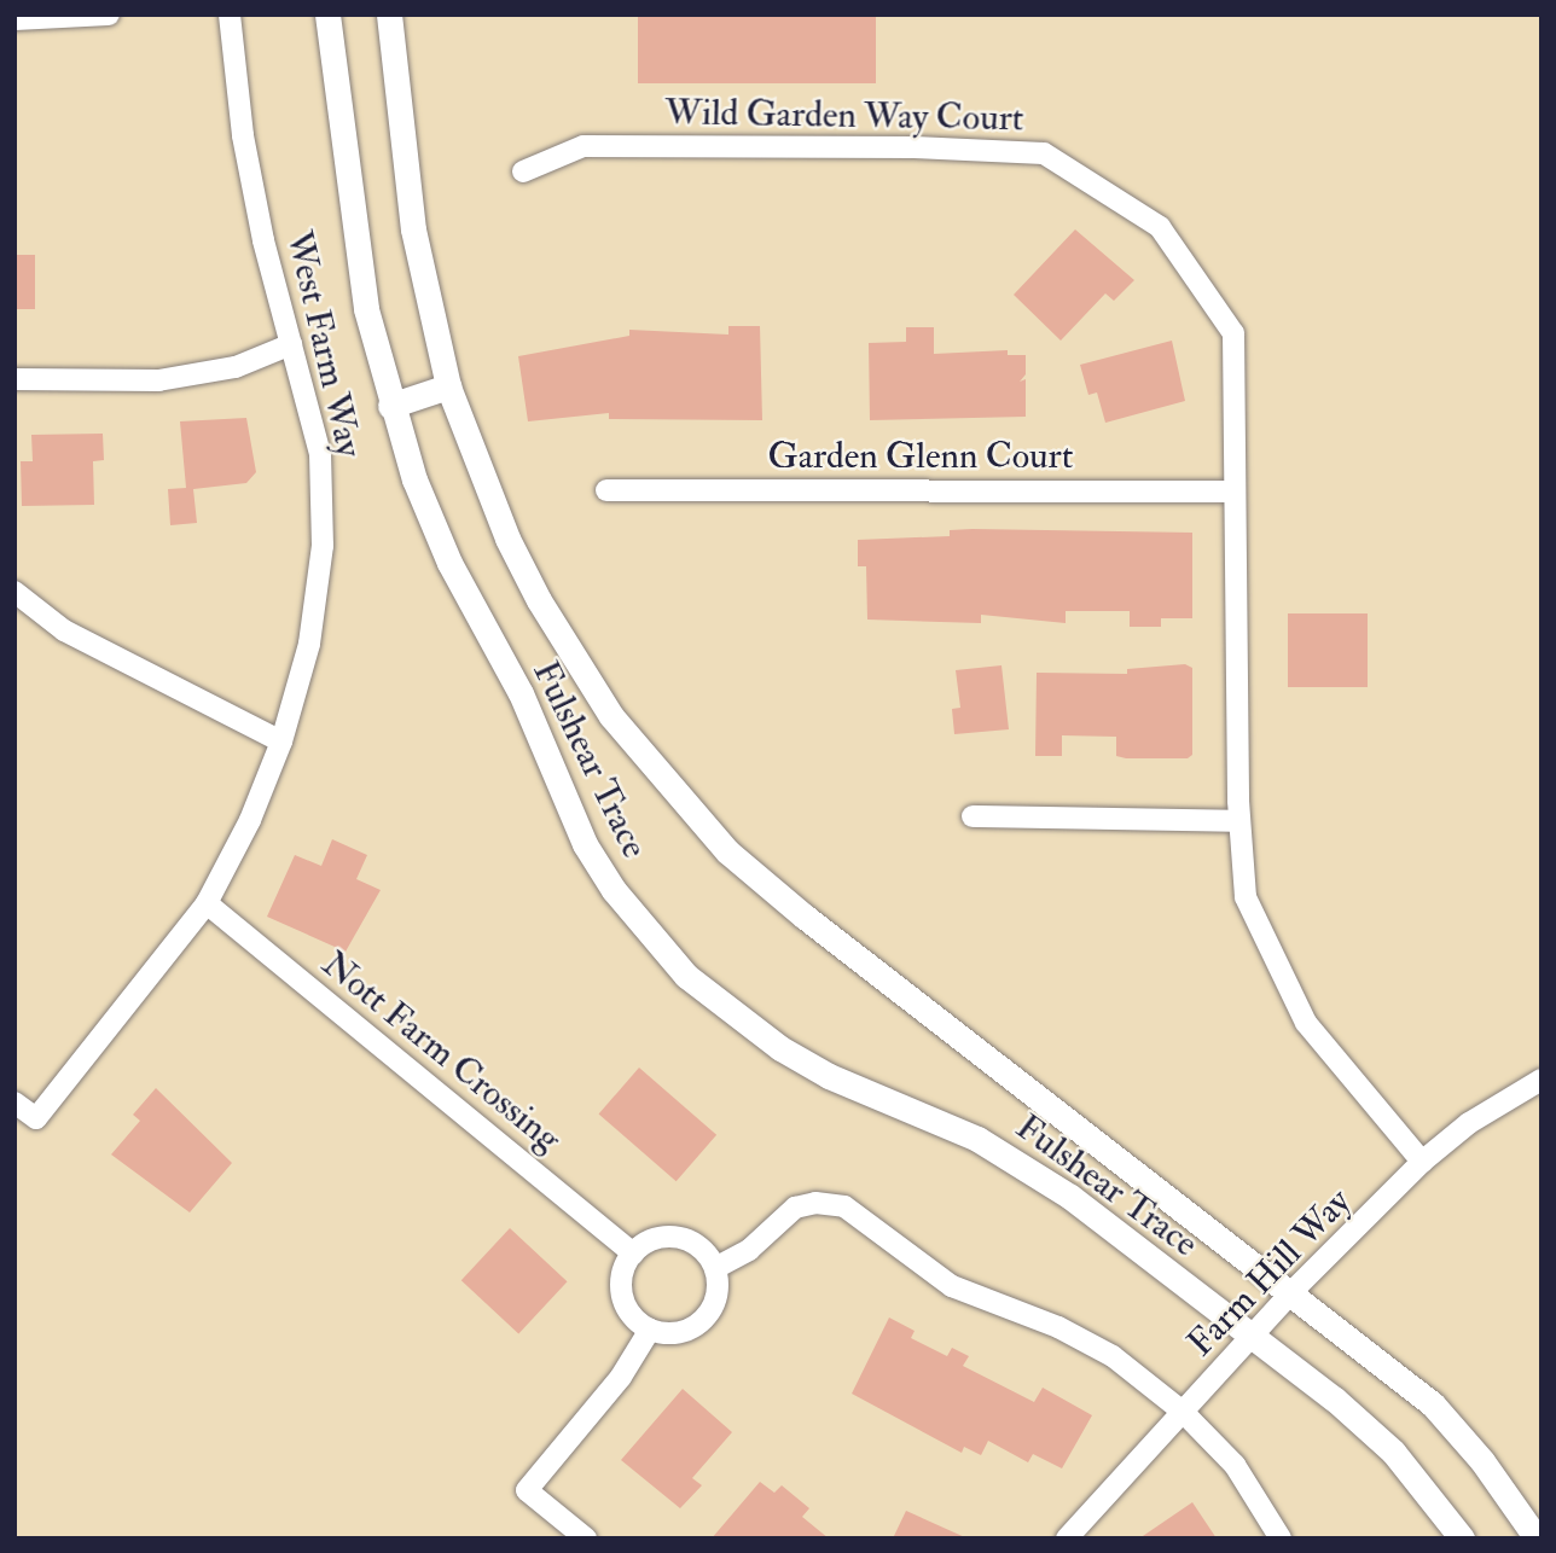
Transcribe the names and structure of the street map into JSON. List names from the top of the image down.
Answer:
{
  "streets": {
    "street": [
      "Wild Garden Way Court",
      "West Farm Way",
      "Garden Glenn Court",
      "Fulshear Trace",
      "Nott Farm Crossing",
      "Farm Hill Way"
    ]
  },
  "crossings": [
    ["Wild Garden Way Court", "Garden Glenn Court"],
    ["Wild Garden Way Court", "Farm Hill Way"],
    ["West Farm Way", "Nott Farm Crossing"],
    ["Fulshear Trace", "Farm Hill Way"]
  ]
}
